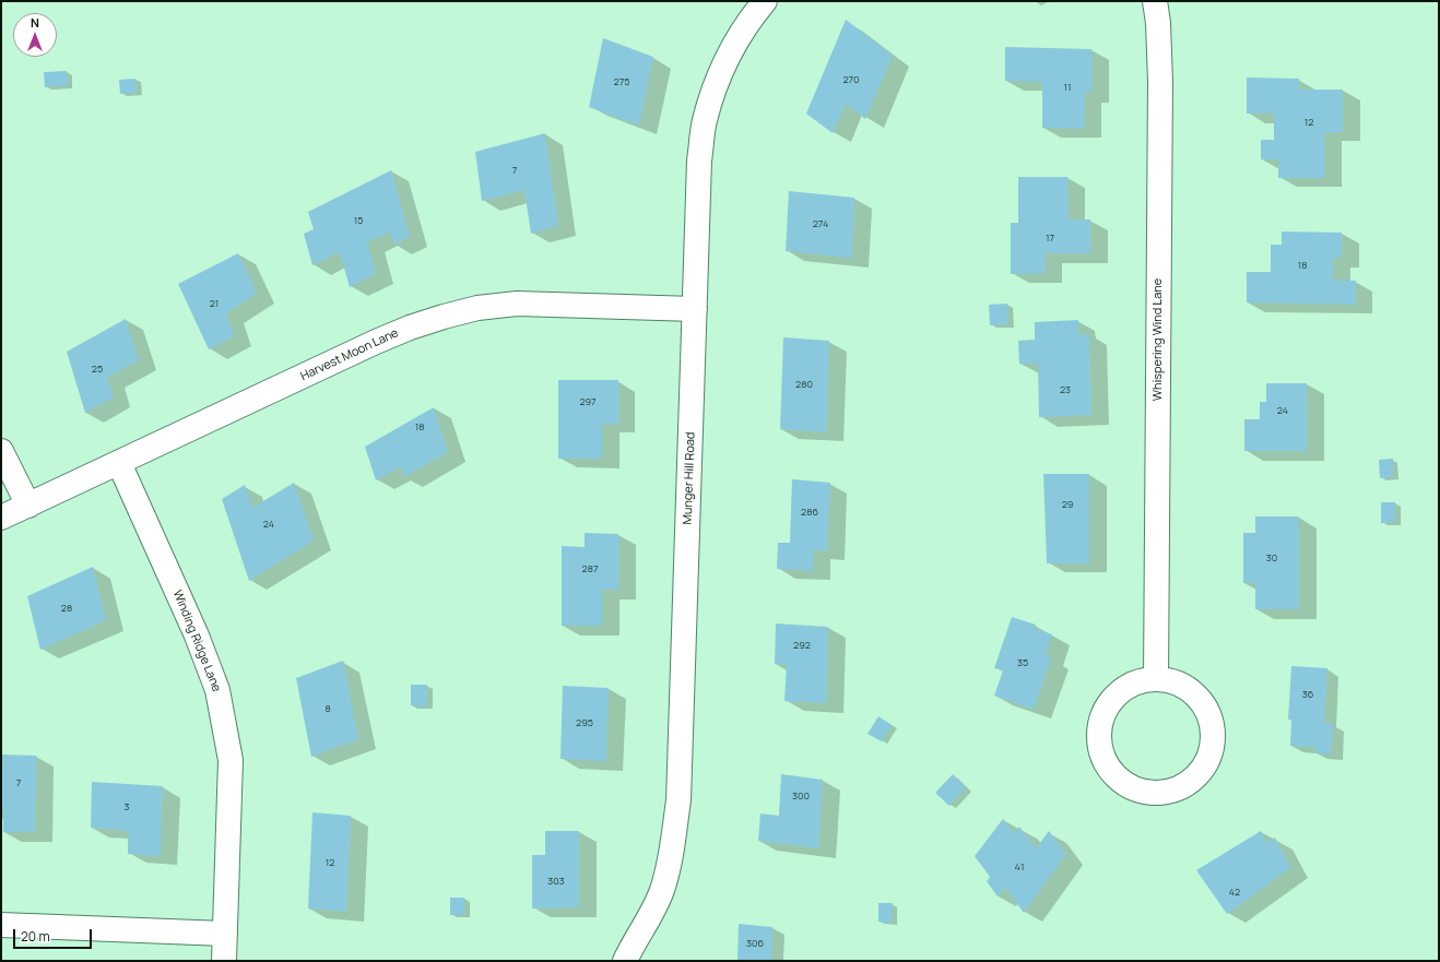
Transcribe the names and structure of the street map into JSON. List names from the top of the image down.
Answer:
{
  "streets": {
    "street": [
      "Whispering Wind Lane",
      "Harvest Moon Lane",
      "Munger Hill Road",
      "Winding Ridge Lane"
    ]
  },
  "crossings": [
    ["Harvest Moon Lane", "Munger Hill Road"],
    ["Harvest Moon Lane", "Winding Ridge Lane"]
  ],
  "house_numbers": [
    "270",
    "275",
    "11",
    "12",
    "7",
    "15",
    "274",
    "17",
    "18",
    "21",
    "25",
    "280",
    "23",
    "297",
    "24",
    "18",
    "29",
    "286",
    "24",
    "30",
    "287",
    "28",
    "292",
    "35",
    "36",
    "8",
    "295",
    "7",
    "300",
    "3",
    "12",
    "41",
    "303",
    "42",
    "306"
  ],
  "scale_bar": "20 m",
  "north": "top"
}
